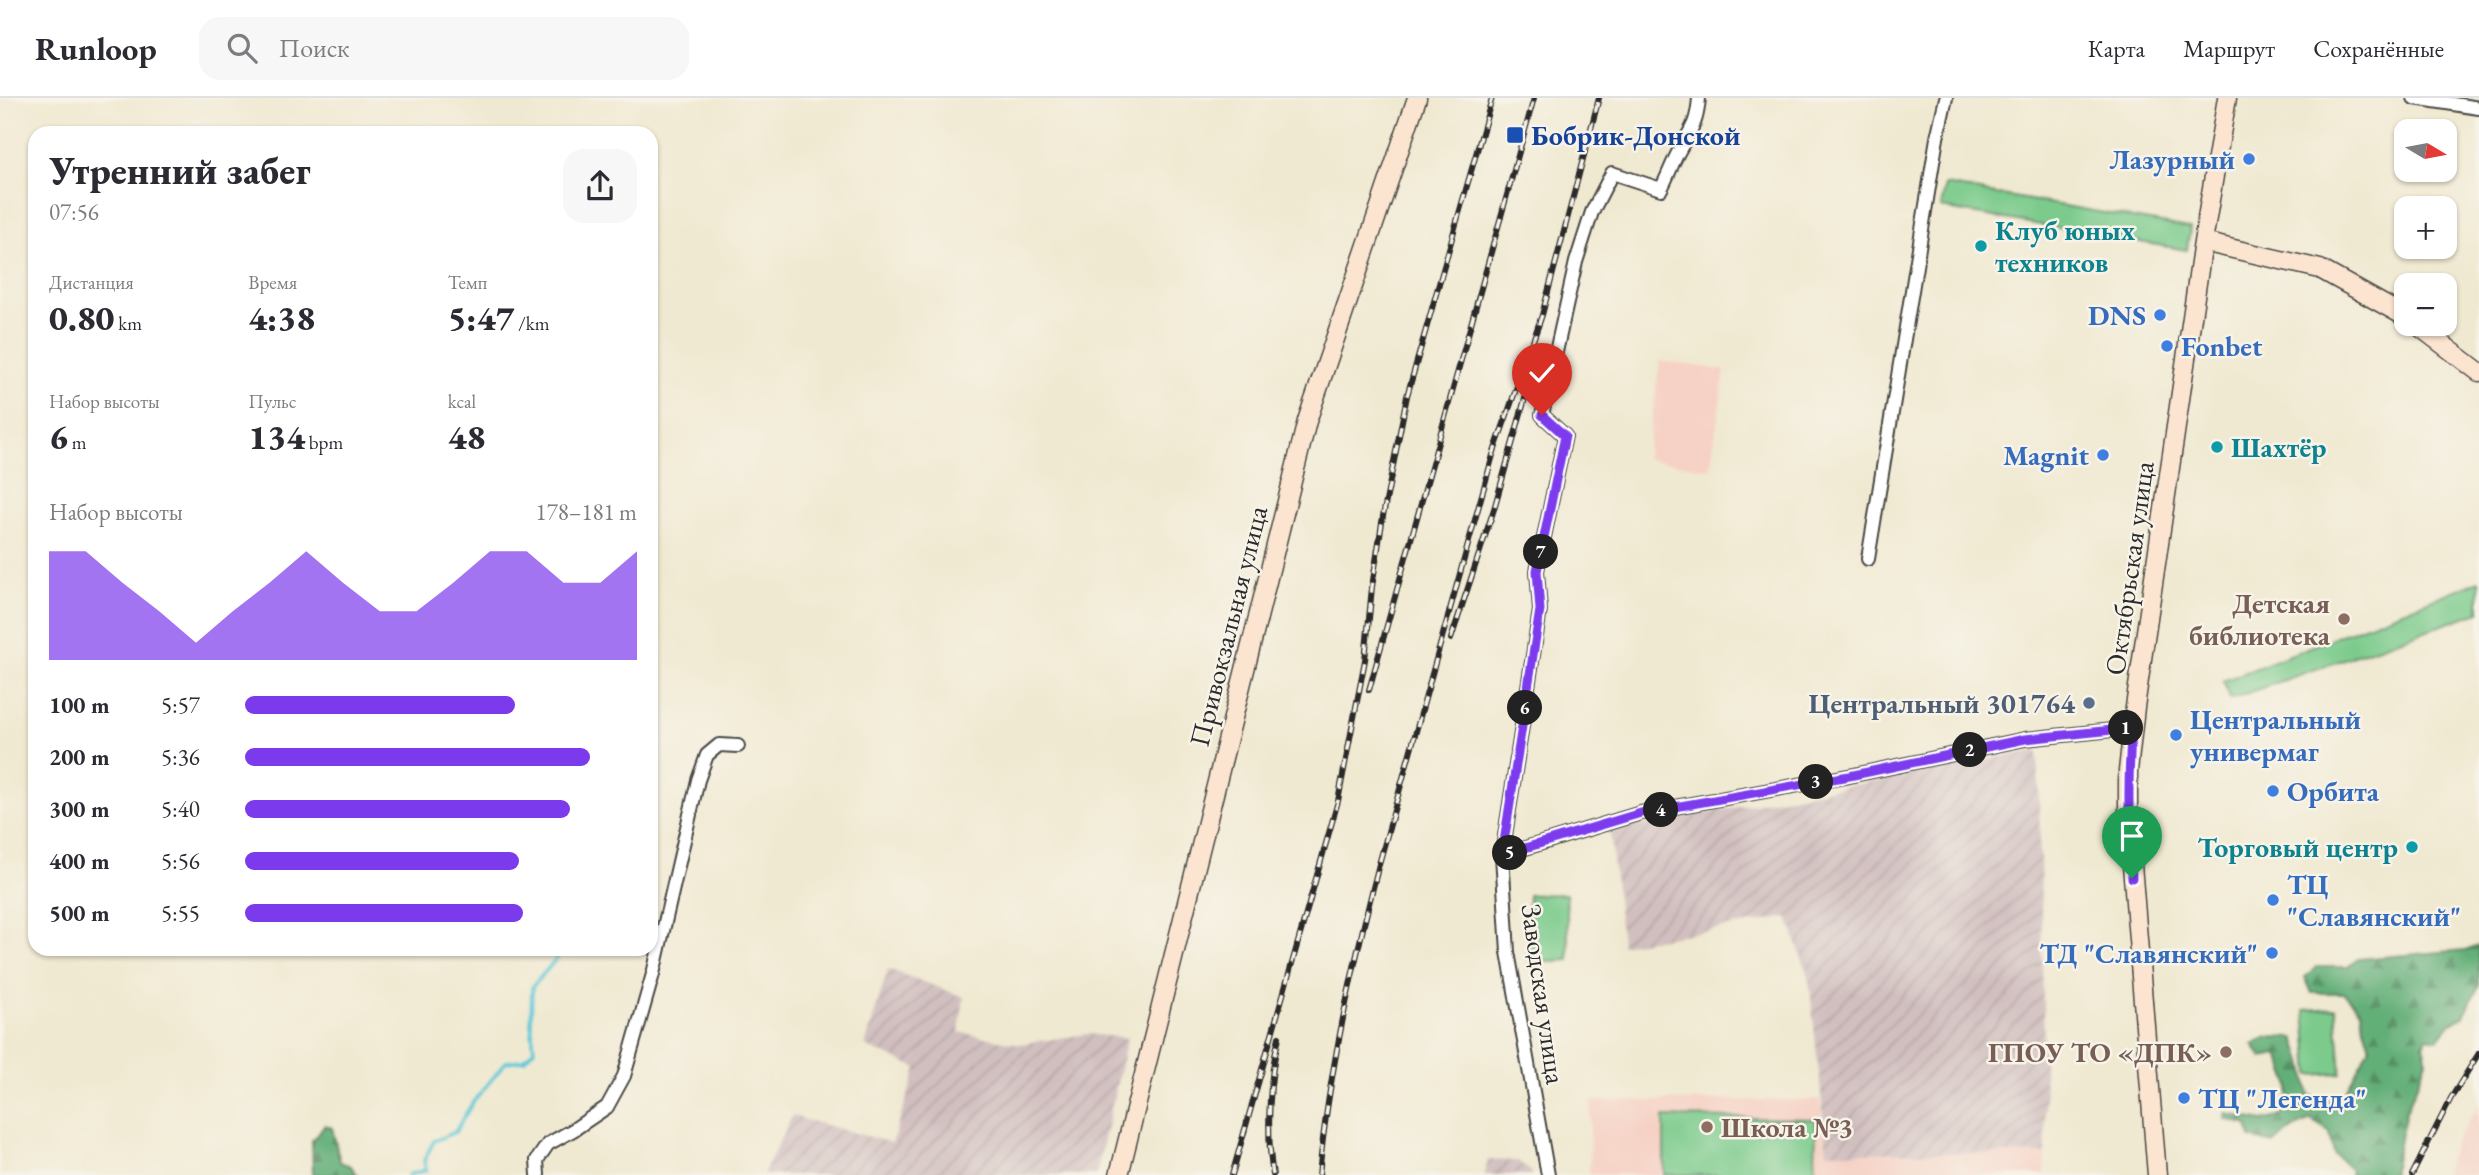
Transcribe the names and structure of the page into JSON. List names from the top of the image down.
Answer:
{
  "streets": {
    "main road": ["Октябрьская улица", "Привокзальная улица"],
    "street": ["Заводская улица"]
  },
  "places": {
    "transit": ["Бобрик-Донской"],
    "other": [
      "Лазурный",
      "Клуб юных техников",
      "DNS",
      "Fonbet",
      "Шахтёр",
      "Magnit",
      "Детская библиотека",
      "Центральный 301764",
      "Центральный универмаг",
      "Орбита",
      "Торговый центр",
      "ТЦ \"Славянский\"",
      "ТД \"Славянский\"",
      "ГПОУ ТО «ДПК»",
      "ТЦ \"Легенда\"",
      "Школа №3"
    ]
  },
  "north": "right",
  "page": {
    "header": "Runloop",
    "search": "Поиск",
    "nav": ["Карта", "Маршрут", "Сохранённые"],
    "map_buttons": ["+", "−"],
    "heading": ["Утренний забег", "07:56"],
    "stats": [
      ["Дистанция", "0.80 km"],
      ["Время", "4:38"],
      ["Темп", "5:47 /km"],
      ["Набор высоты", "6 m"],
      ["Пульс", "134 bpm"],
      ["kcal", "48"]
    ],
    "chart": ["Набор высоты", "178–181 m"],
    "pins": [
      "7",
      "6",
      "1",
      "2",
      "3",
      "4",
      "5"
    ],
    "list": [
      {
        "name": "100 m",
        "note": "5:57"
      },
      {
        "name": "200 m",
        "note": "5:36"
      },
      {
        "name": "300 m",
        "note": "5:40"
      },
      {
        "name": "400 m",
        "note": "5:56"
      },
      {
        "name": "500 m",
        "note": "5:55"
      }
    ]
  }
}
